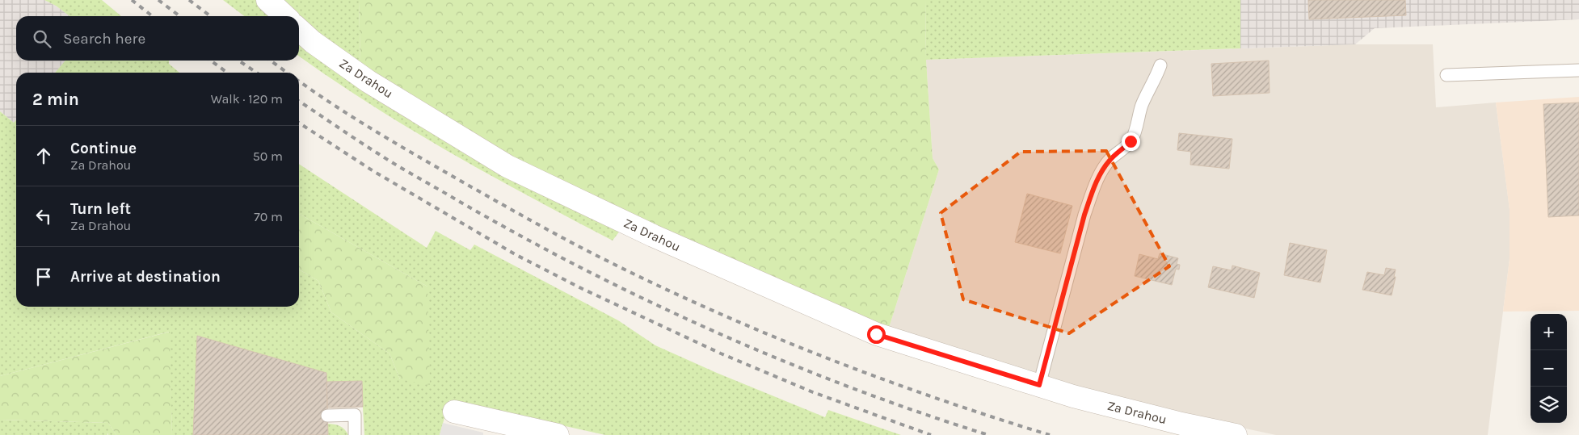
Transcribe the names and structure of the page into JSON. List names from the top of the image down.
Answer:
{
  "streets": {
    "street": ["Za Drahou"]
  },
  "page": {
    "search": "Search here",
    "heading": ["2 min", "Walk · 120 m"],
    "list": [
      ["Continue", "Za Drahou", "50 m"],
      ["Turn left", "Za Drahou", "70 m"],
      "Arrive at destination"
    ],
    "map_buttons": ["+", "−"]
  }
}
